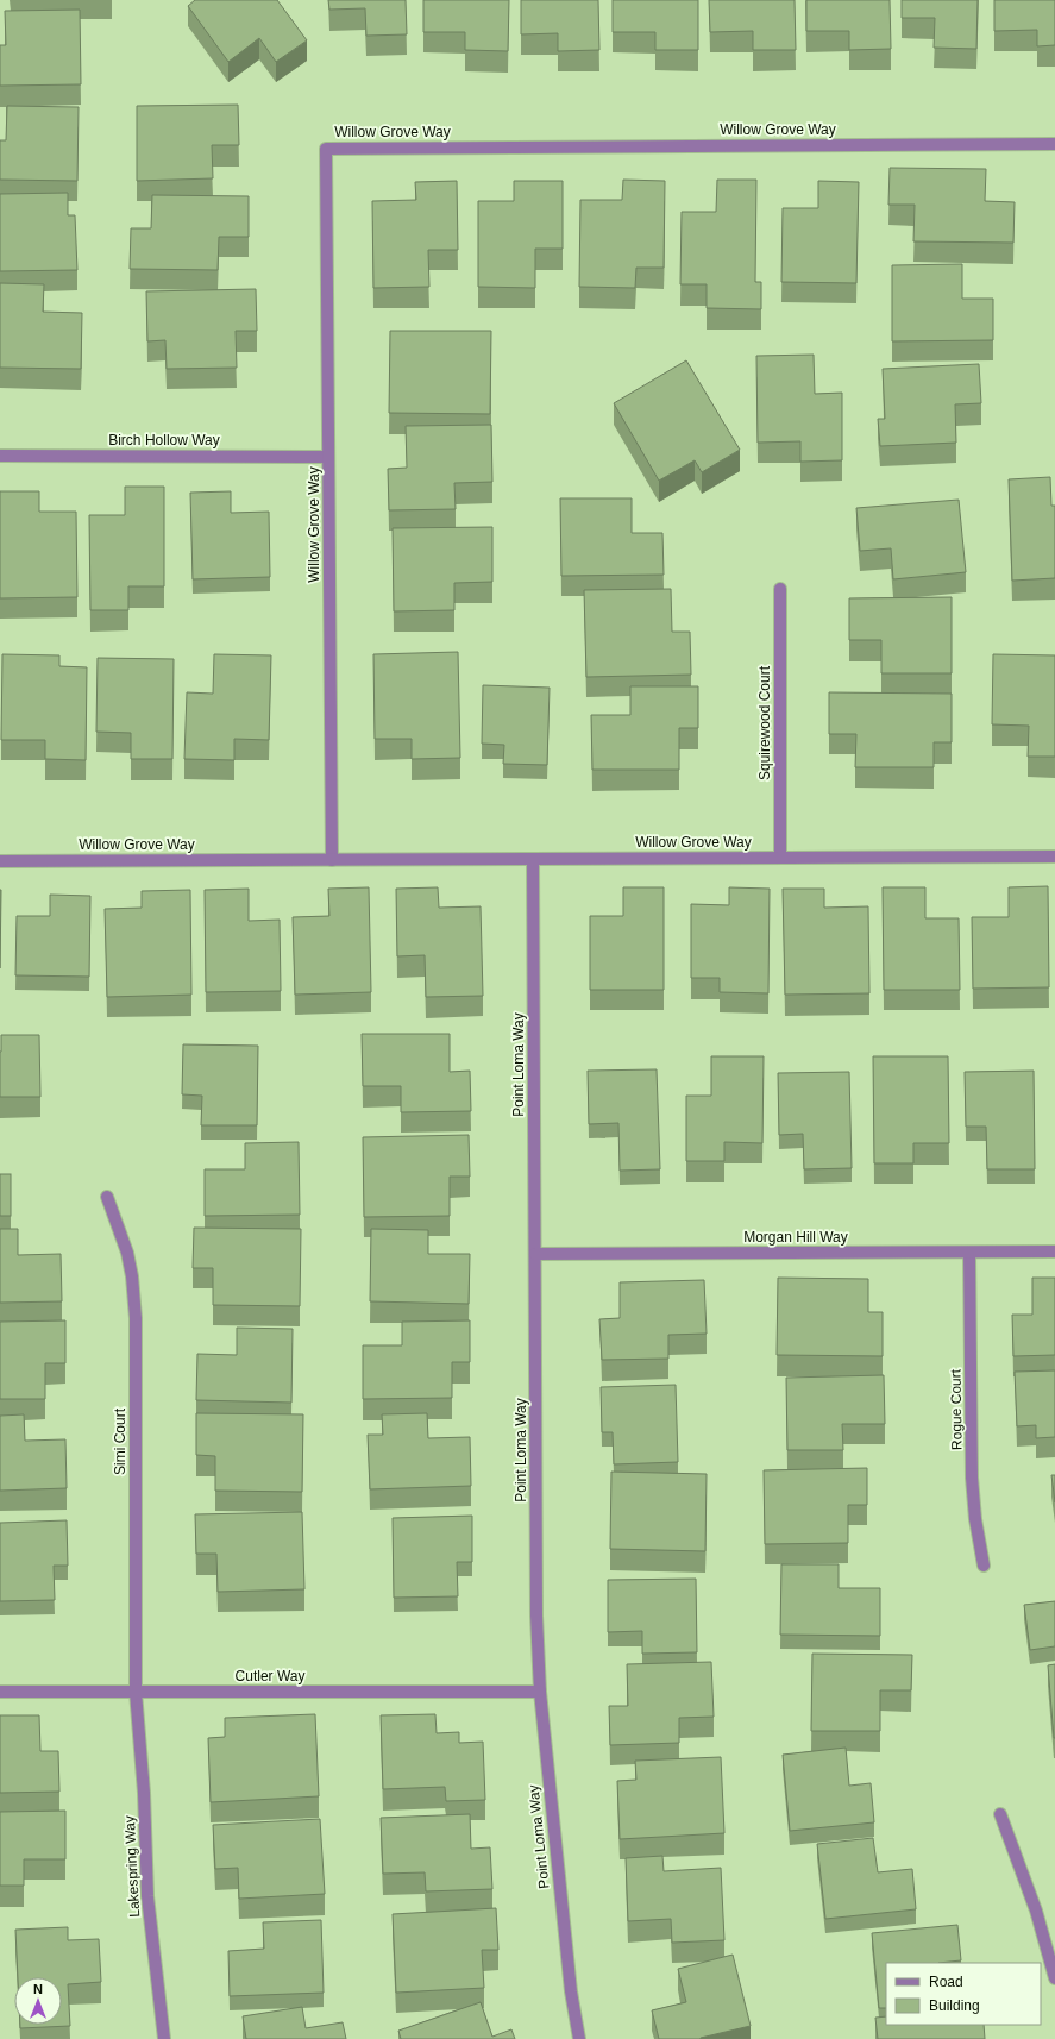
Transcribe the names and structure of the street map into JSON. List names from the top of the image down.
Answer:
{
  "streets": {
    "street": [
      "Willow Grove Way",
      "Birch Hollow Way",
      "Squirewood Court",
      "Point Loma Way",
      "Morgan Hill Way",
      "Rogue Court",
      "Simi Court",
      "Cutler Way",
      "Lakespring Way"
    ]
  },
  "crossings": [
    ["Willow Grove Way", "Birch Hollow Way"],
    ["Willow Grove Way", "Squirewood Court"],
    ["Willow Grove Way", "Point Loma Way"],
    ["Point Loma Way", "Morgan Hill Way"],
    ["Point Loma Way", "Cutler Way"],
    ["Morgan Hill Way", "Rogue Court"],
    ["Simi Court", "Cutler Way"],
    ["Simi Court", "Lakespring Way"],
    ["Cutler Way", "Lakespring Way"]
  ],
  "legend": ["Road", "Building"],
  "north": "top"
}
